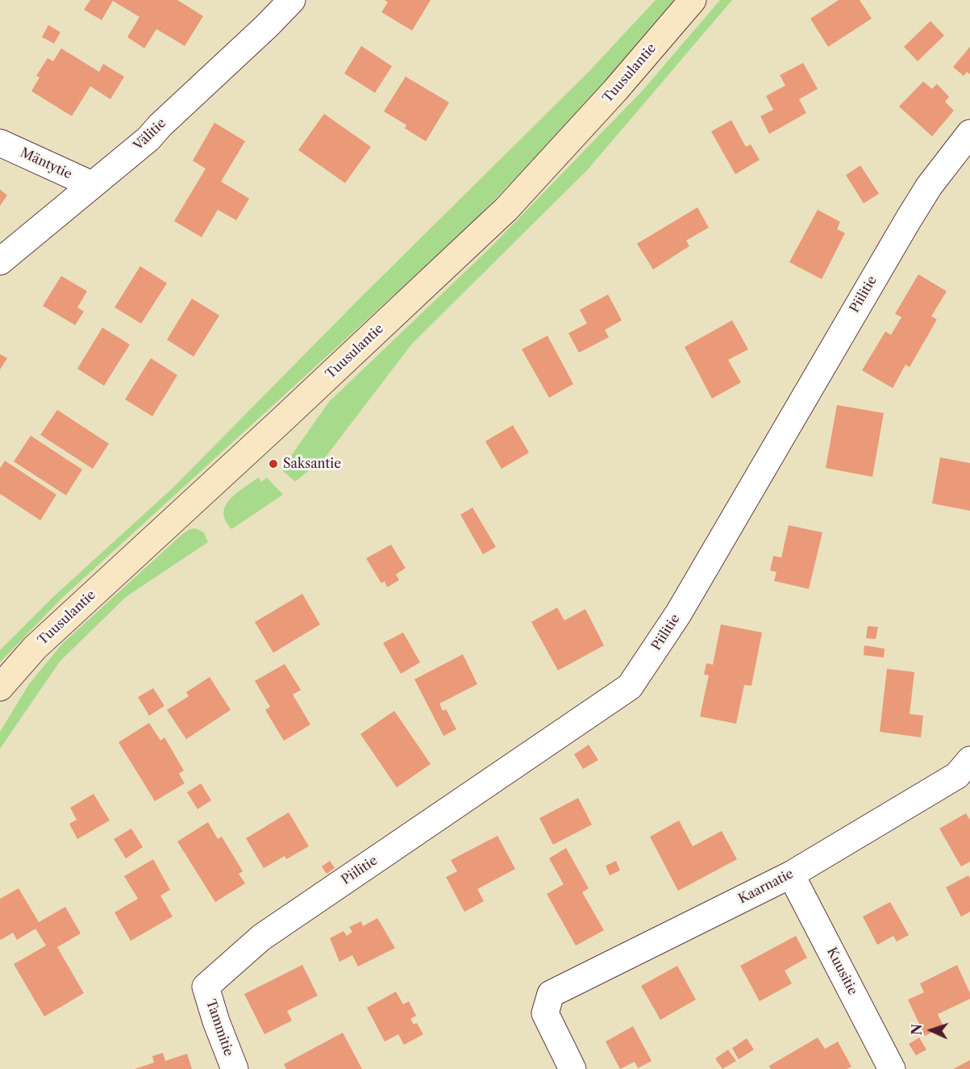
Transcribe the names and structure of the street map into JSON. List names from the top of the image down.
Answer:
{
  "streets": {
    "main road": ["Tuusulantie"],
    "street": [
      "Välitie",
      "Mäntytie",
      "Piilitie",
      "Kaarnatie",
      "Kuusitie",
      "Tammitie"
    ]
  },
  "crossings": [
    ["Välitie", "Mäntytie"],
    ["Piilitie", "Tammitie"],
    ["Kaarnatie", "Kuusitie"]
  ],
  "places": ["Saksantie"],
  "north": "left"
}
